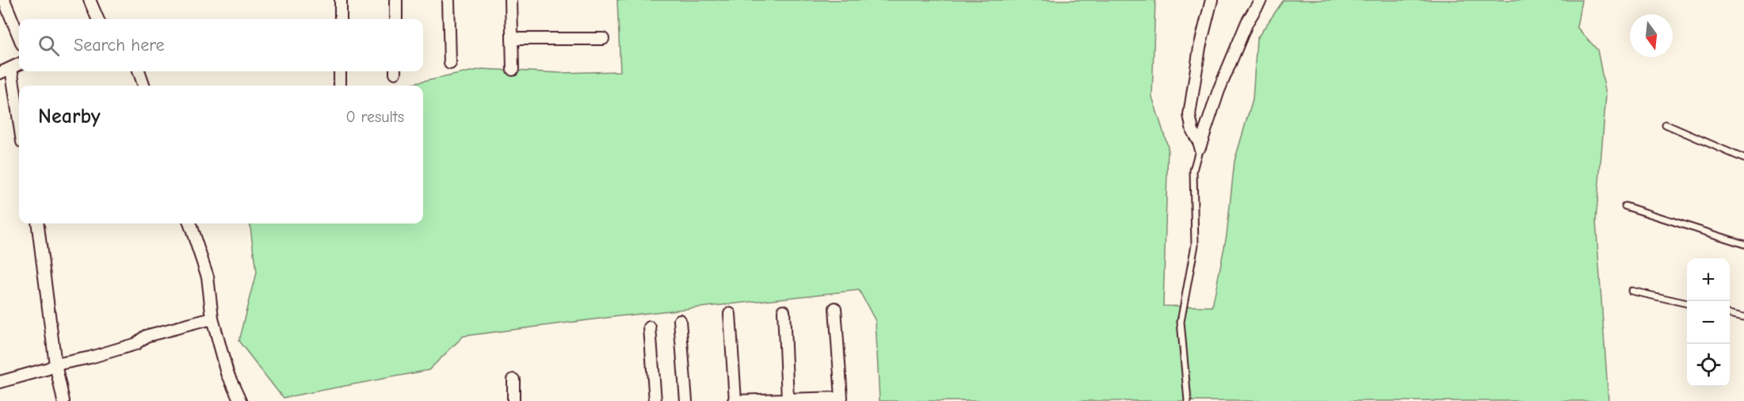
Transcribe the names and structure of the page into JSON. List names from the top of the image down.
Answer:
{
  "north": "bottom",
  "page": {
    "search": "Search here",
    "heading": ["Nearby", "0 results"],
    "map_buttons": ["+", "−"]
  }
}
